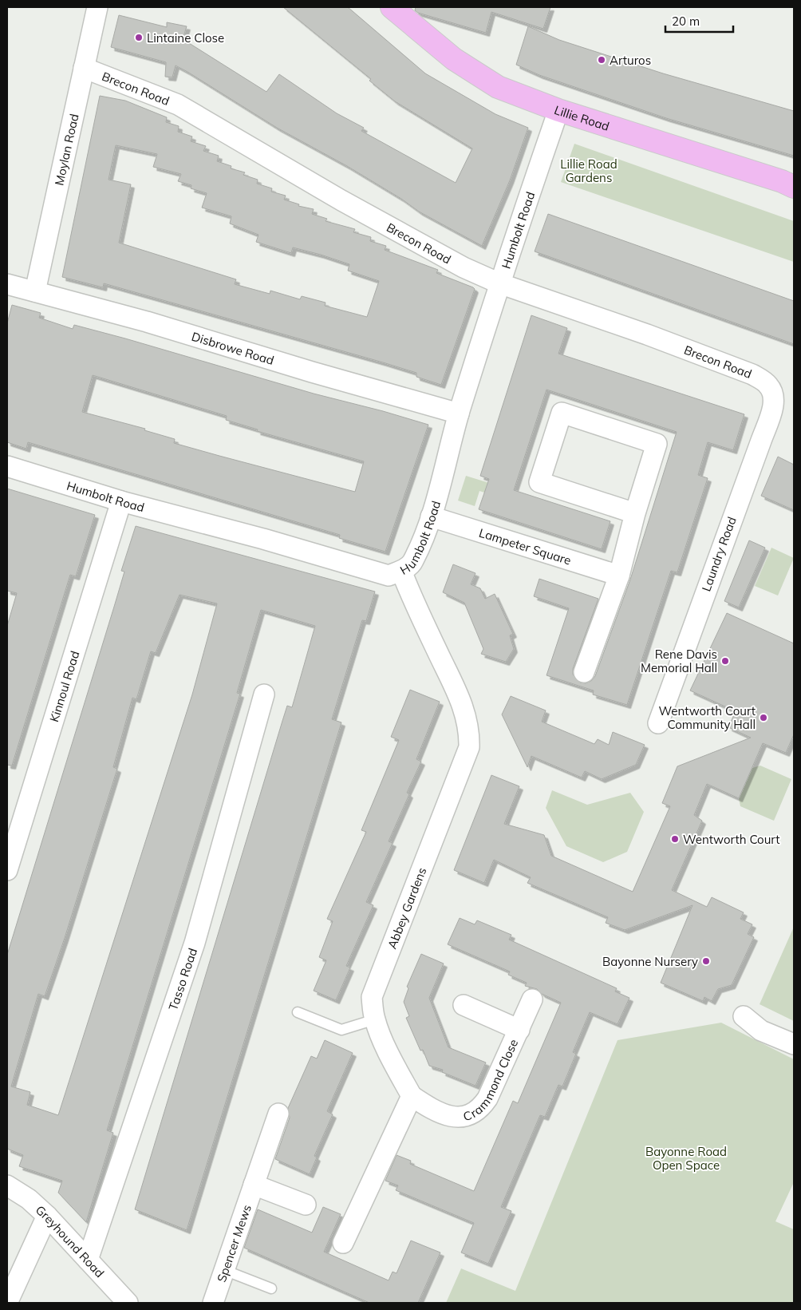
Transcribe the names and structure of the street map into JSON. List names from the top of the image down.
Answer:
{
  "streets": {
    "main road": ["Lillie Road"],
    "street": [
      "Brecon Road",
      "Moylan Road",
      "Humbolt Road",
      "Disbrowe Road",
      "Lampeter Square",
      "Laundry Road",
      "Kinnoul Road",
      "Abbey Gardens",
      "Tasso Road",
      "Crammond Close",
      "Greyhound Road",
      "Spencer Mews"
    ]
  },
  "crossings": [
    ["Brecon Road", "Moylan Road"],
    ["Brecon Road", "Humbolt Road"],
    ["Brecon Road", "Laundry Road"],
    ["Lillie Road", "Humbolt Road"],
    ["Moylan Road", "Disbrowe Road"],
    ["Humbolt Road", "Disbrowe Road"],
    ["Humbolt Road", "Lampeter Square"],
    ["Humbolt Road", "Kinnoul Road"],
    ["Humbolt Road", "Abbey Gardens"],
    ["Abbey Gardens", "Crammond Close"],
    ["Tasso Road", "Greyhound Road"]
  ],
  "parks": ["Lillie Road Gardens", "Bayonne Road Open Space"],
  "places": [
    "Lintaine Close",
    "Arturos",
    "Rene Davis Memorial Hall",
    "Wentworth Court Community Hall",
    "Wentworth Court",
    "Bayonne Nursery"
  ],
  "scale_bar": "20 m"
}
